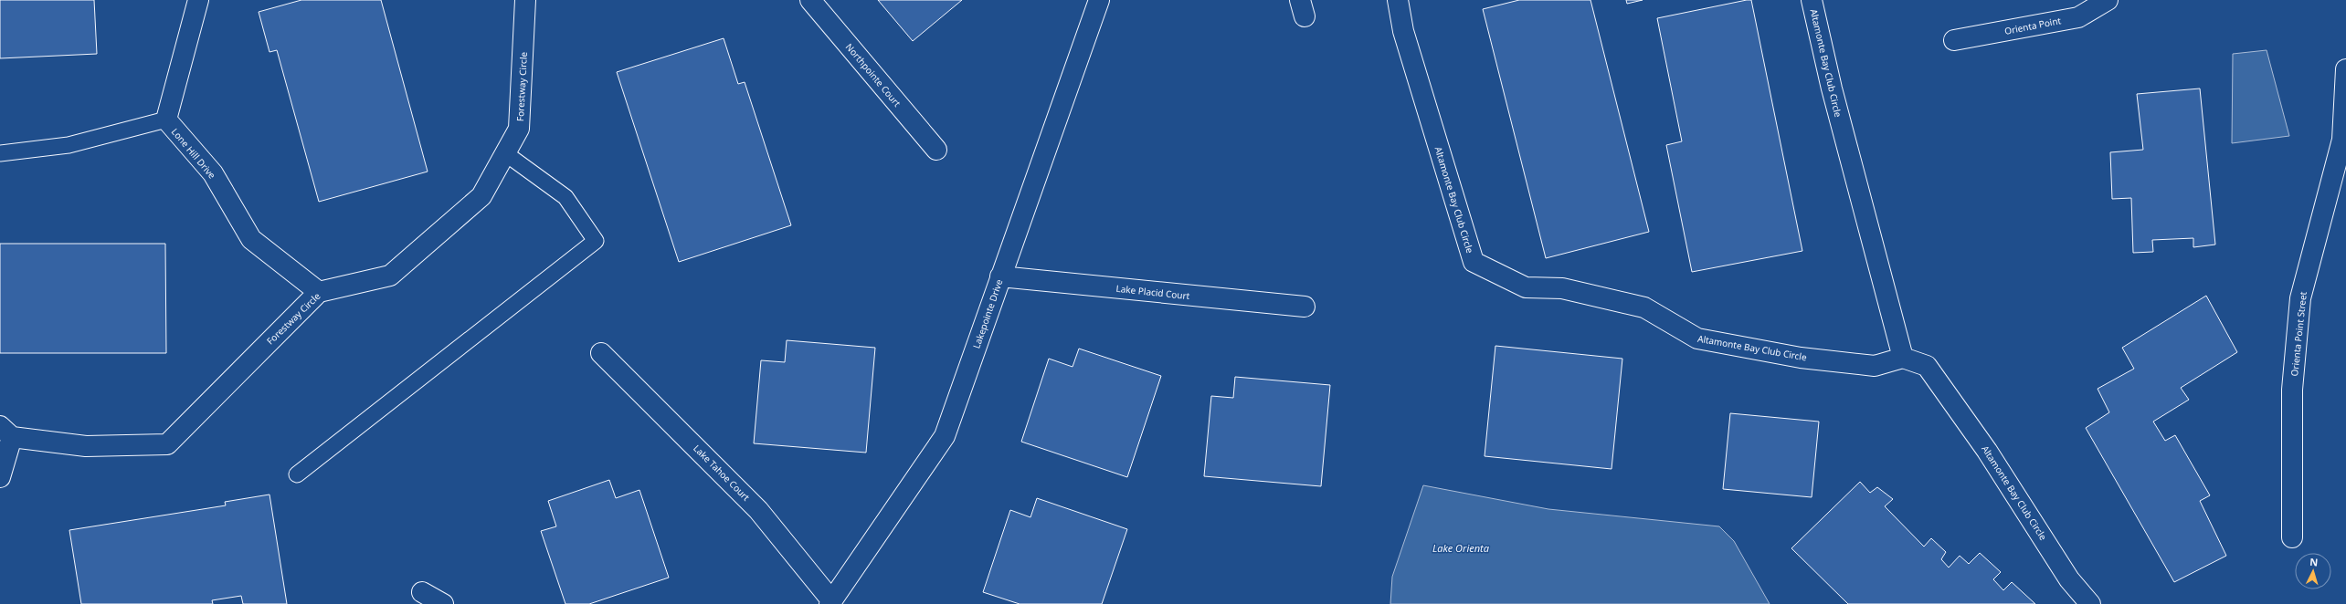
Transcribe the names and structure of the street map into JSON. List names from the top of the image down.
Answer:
{
  "streets": {
    "street": [
      "Orienta Point",
      "Altamonte Bay Club Circle",
      "Northpointe Court",
      "Forestway Circle",
      "Lone Hill Drive",
      "Lake Placid Court",
      "Lakepointe Drive",
      "Orienta Point Street",
      "Lake Tahoe Court"
    ]
  },
  "crossings": [
    ["Forestway Circle", "Lone Hill Drive"],
    ["Lake Placid Court", "Lakepointe Drive"],
    ["Lakepointe Drive", "Lake Tahoe Court"]
  ],
  "water": ["Lake Orienta"],
  "north": "top"
}
